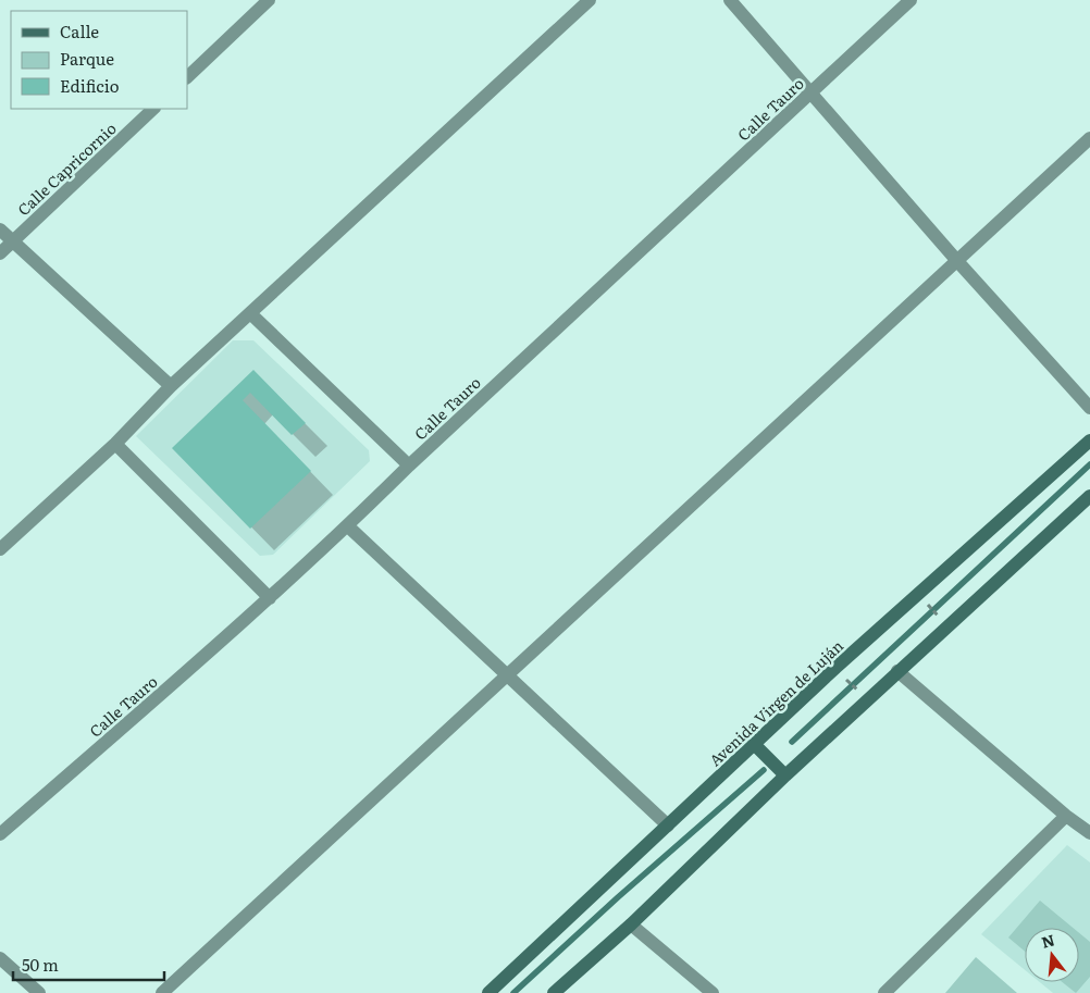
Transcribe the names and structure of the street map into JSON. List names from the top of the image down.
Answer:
{
  "streets": {
    "main road": ["Avenida Virgen de Luján"],
    "street": ["Calle Tauro", "Calle Capricornio"]
  },
  "legend": ["Calle", "Parque", "Edificio"],
  "scale_bar": "50 m",
  "north": "top"
}
